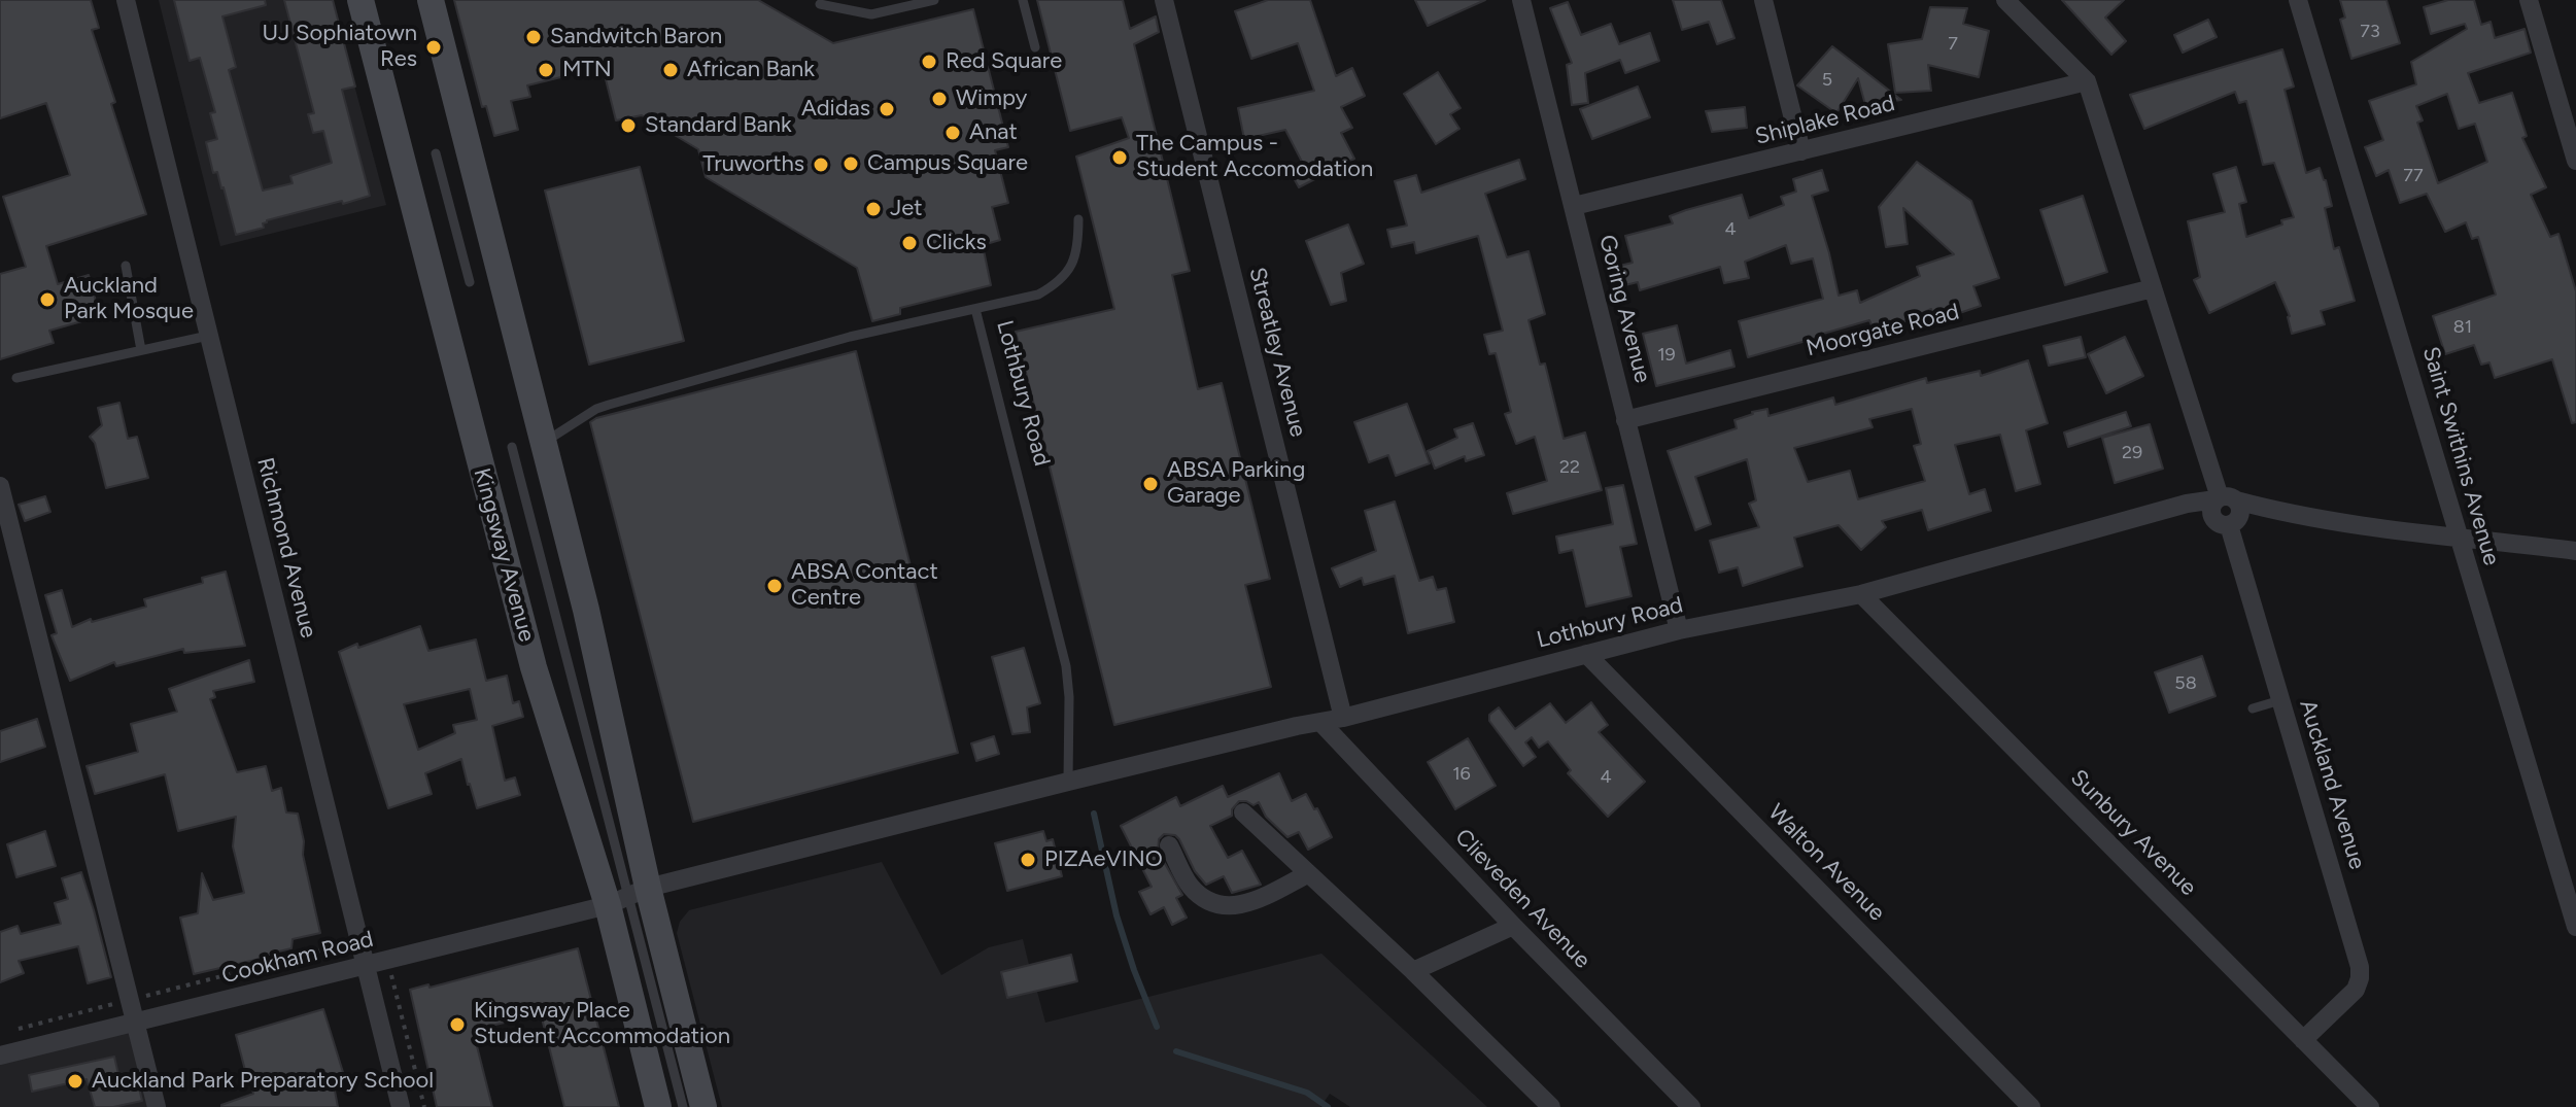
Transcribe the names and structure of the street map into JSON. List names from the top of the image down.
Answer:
{
  "streets": {
    "main road": ["Kingsway Avenue"],
    "street": [
      "Shiplake Road",
      "Goring Avenue",
      "Moorgate Road",
      "Streatley Avenue",
      "Lothbury Road",
      "Saint Swithins Avenue",
      "Richmond Avenue",
      "Auckland Avenue",
      "Sunbury Avenue",
      "Walton Avenue",
      "Clieveden Avenue",
      "Cookham Road"
    ]
  },
  "crossings": [
    ["Shiplake Road", "Goring Avenue"],
    ["Goring Avenue", "Moorgate Road"],
    ["Goring Avenue", "Lothbury Road"],
    ["Streatley Avenue", "Lothbury Road"],
    ["Lothbury Road", "Saint Swithins Avenue"],
    ["Lothbury Road", "Kingsway Avenue"],
    ["Lothbury Road", "Auckland Avenue"],
    ["Lothbury Road", "Sunbury Avenue"],
    ["Lothbury Road", "Walton Avenue"],
    ["Lothbury Road", "Clieveden Avenue"],
    ["Lothbury Road", "Cookham Road"],
    ["Richmond Avenue", "Cookham Road"],
    ["Kingsway Avenue", "Cookham Road"],
    ["Auckland Avenue", "Sunbury Avenue"]
  ],
  "places": [
    "Sandwitch Baron",
    "UJ Sophiatown Res",
    "Red Square",
    "MTN",
    "African Bank",
    "Wimpy",
    "Adidas",
    "Standard Bank",
    "Anat",
    "The Campus - Student Accomodation",
    "Campus Square",
    "Truworths",
    "Jet",
    "Clicks",
    "Auckland Park Mosque",
    "ABSA Parking Garage",
    "ABSA Contact Centre",
    "PIZAeVINO",
    "Kingsway Place Student Accommodation",
    "Auckland Park Preparatory School"
  ],
  "house_numbers": [
    "73",
    "7",
    "5",
    "77",
    "4",
    "81",
    "19",
    "29",
    "22",
    "58",
    "16",
    "4"
  ]
}
